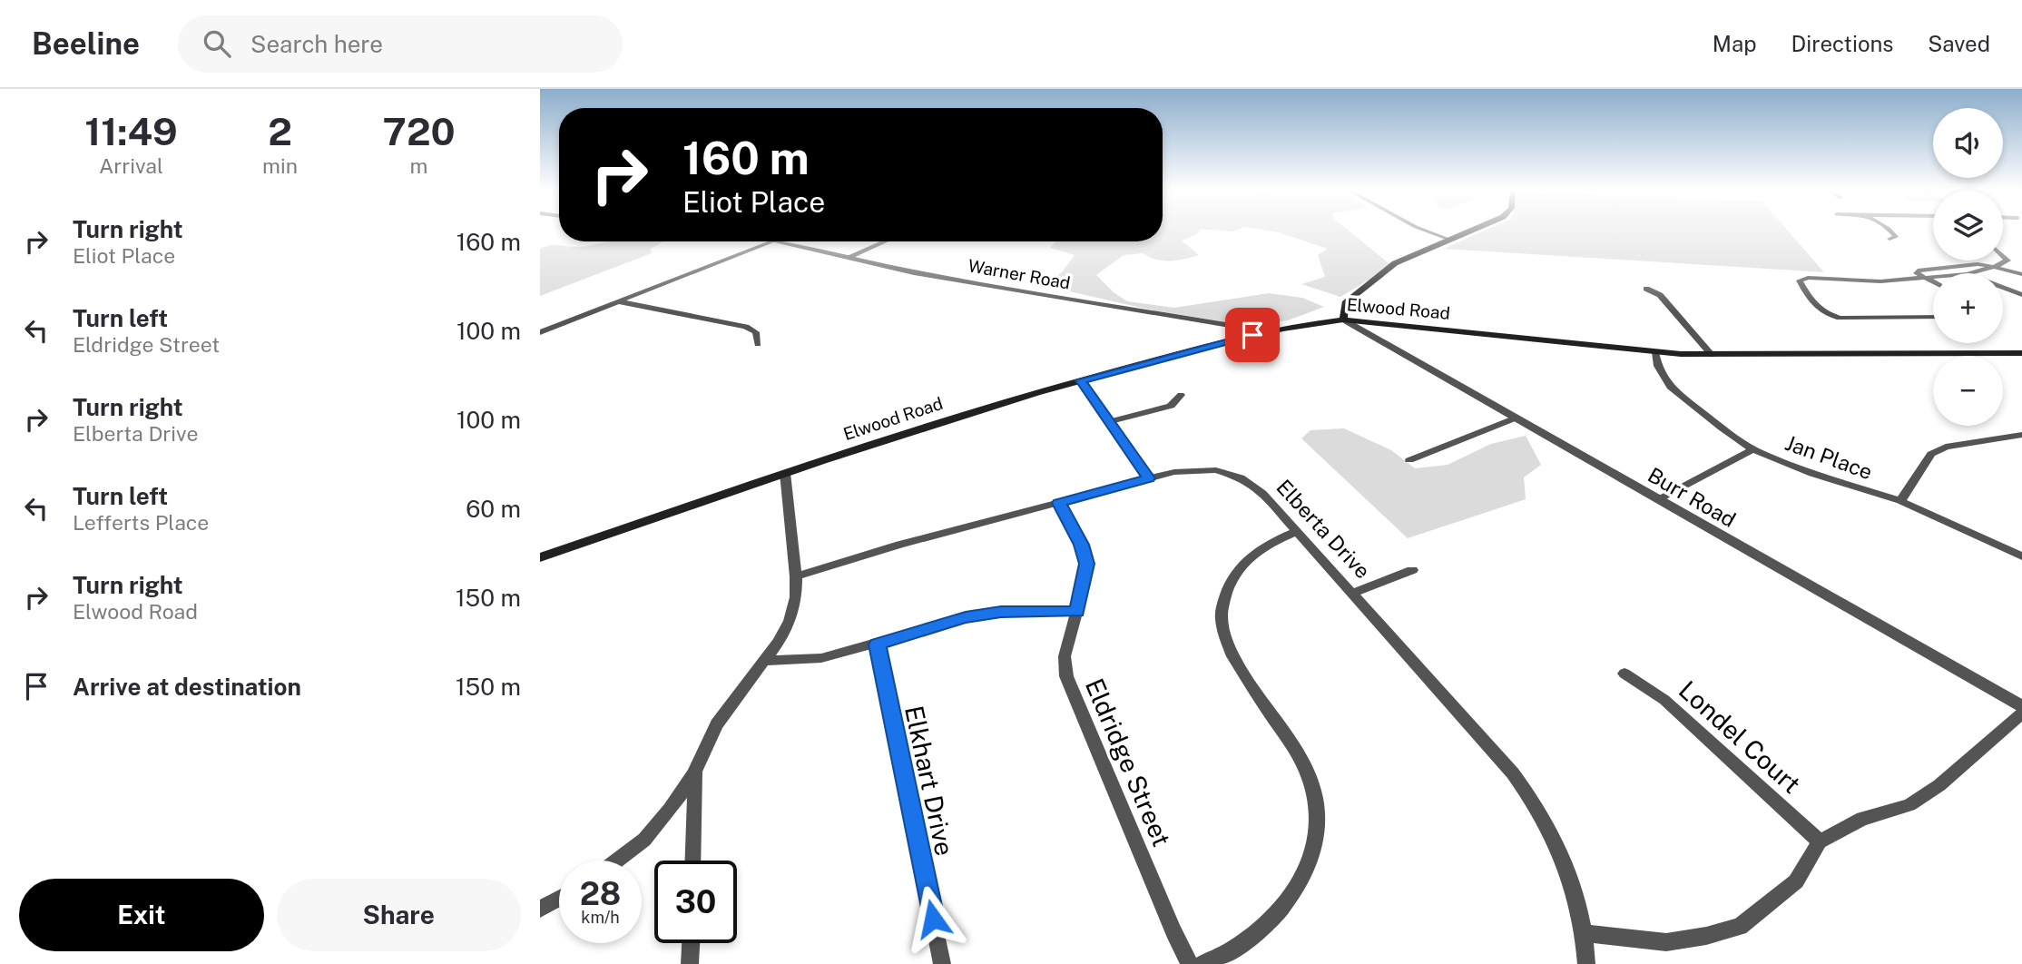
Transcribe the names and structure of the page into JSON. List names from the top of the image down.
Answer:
{
  "streets": {
    "main road": ["Elwood Road"],
    "street": [
      "Warner Road",
      "Jan Place",
      "Burr Road",
      "Elberta Drive",
      "Londel Court",
      "Eldridge Street",
      "Elkhart Drive"
    ]
  },
  "crossings": [
    ["Warner Road", "Elwood Road"],
    ["Elwood Road", "Jan Place"],
    ["Elwood Road", "Burr Road"],
    ["Elberta Drive", "Eldridge Street"]
  ],
  "page": {
    "header": "Beeline",
    "search": "Search here",
    "nav": ["Map", "Directions", "Saved"],
    "eta": [
      "11:49",
      "Arrival",
      "2",
      "min",
      "720",
      "m"
    ],
    "map_buttons": ["+", "−"],
    "turn": ["160 m", "Eliot Place"],
    "list": [
      {
        "name": "Turn right",
        "note": "Eliot Place",
        "value": "160 m"
      },
      {
        "name": "Turn left",
        "note": "Eldridge Street",
        "value": "100 m"
      },
      {
        "name": "Turn right",
        "note": "Elberta Drive",
        "value": "100 m"
      },
      {
        "name": "Turn left",
        "note": "Lefferts Place",
        "value": "60 m"
      },
      {
        "name": "Turn right",
        "note": "Elwood Road",
        "value": "150 m"
      },
      {
        "name": "Arrive at destination",
        "value": "150 m"
      }
    ],
    "speed": "28 km/h",
    "limit": "30",
    "buttons": ["Exit", "Share"]
  }
}
